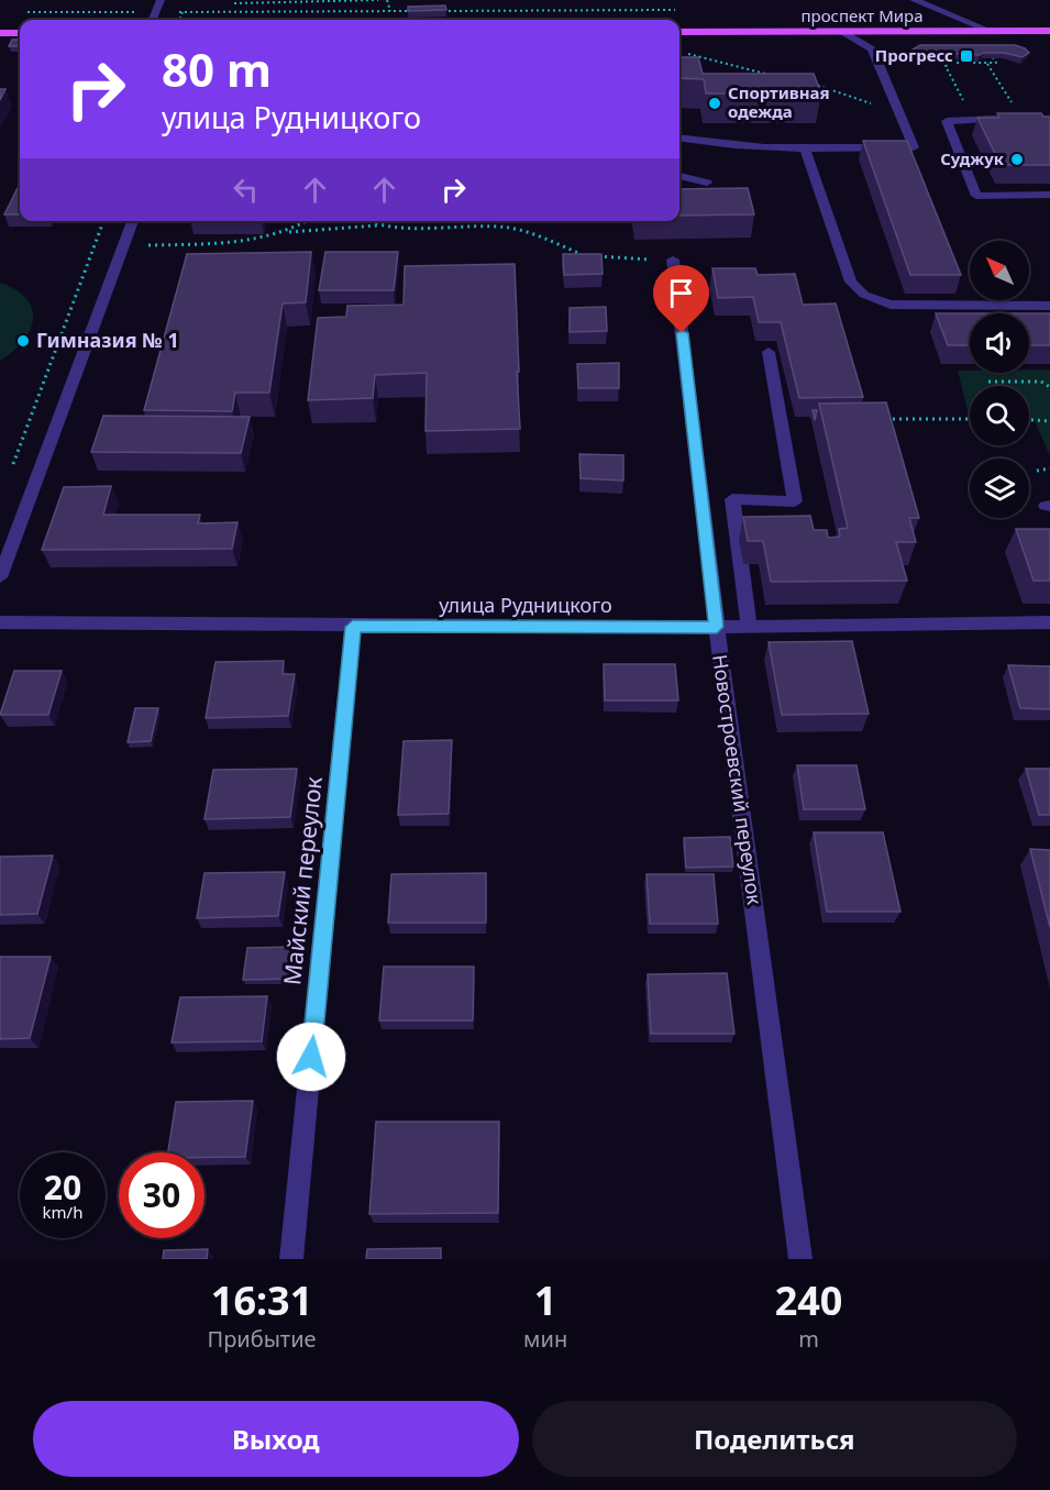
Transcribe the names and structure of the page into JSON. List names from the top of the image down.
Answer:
{
  "streets": {
    "main road": ["проспект Мира"],
    "street": ["улица Рудницкого", "Новостроевский переулок", "Майский переулок"]
  },
  "crossings": [
    ["улица Рудницкого", "Новостроевский переулок"],
    ["улица Рудницкого", "Майский переулок"]
  ],
  "places": {
    "transit": ["Прогресс"],
    "other": ["Спортивная одежда", "Суджук", "Гимназия № 1"]
  },
  "north": "top left",
  "page": {
    "turn": ["80 m", "улица Рудницкого"],
    "speed": "20 km/h",
    "limit": "30",
    "eta": [
      "16:31",
      "Прибытие",
      "1",
      "мин",
      "240",
      "m"
    ],
    "buttons": ["Выход", "Поделиться"]
  }
}
